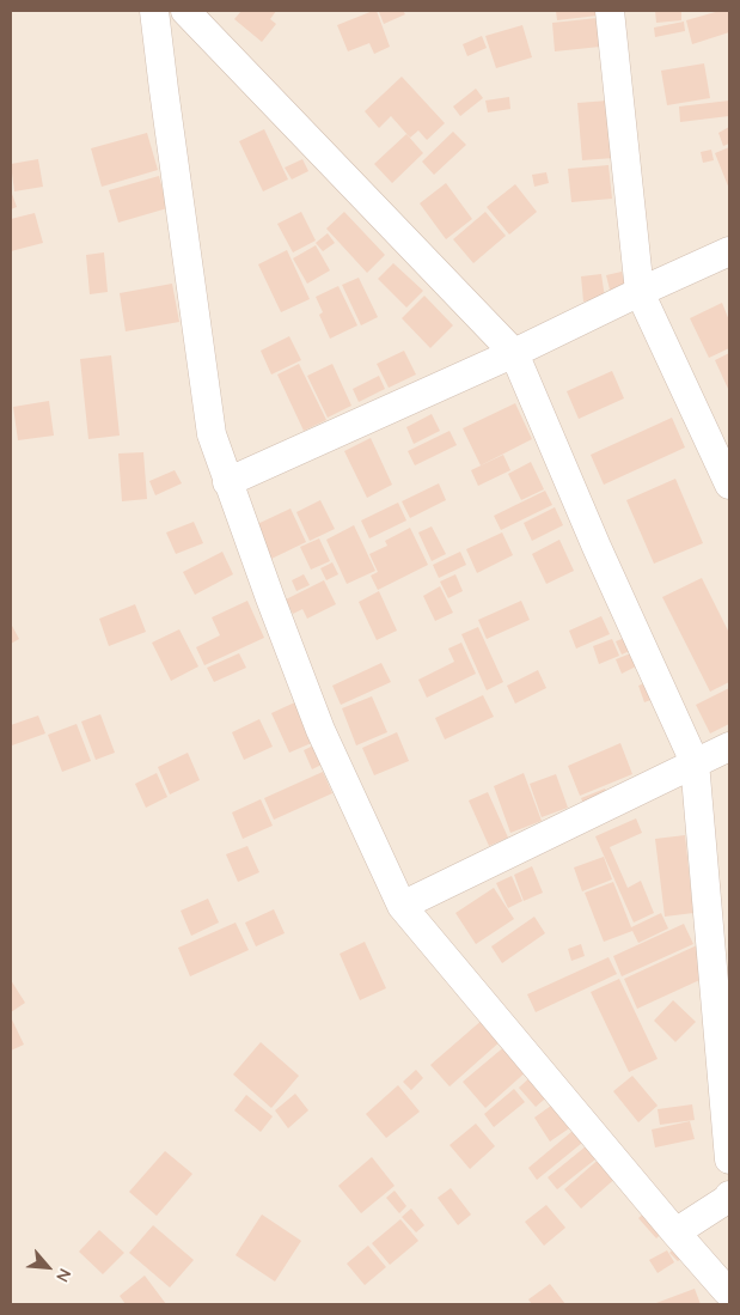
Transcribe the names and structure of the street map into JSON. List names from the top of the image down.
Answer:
{
  "north": "bottom right"
}
